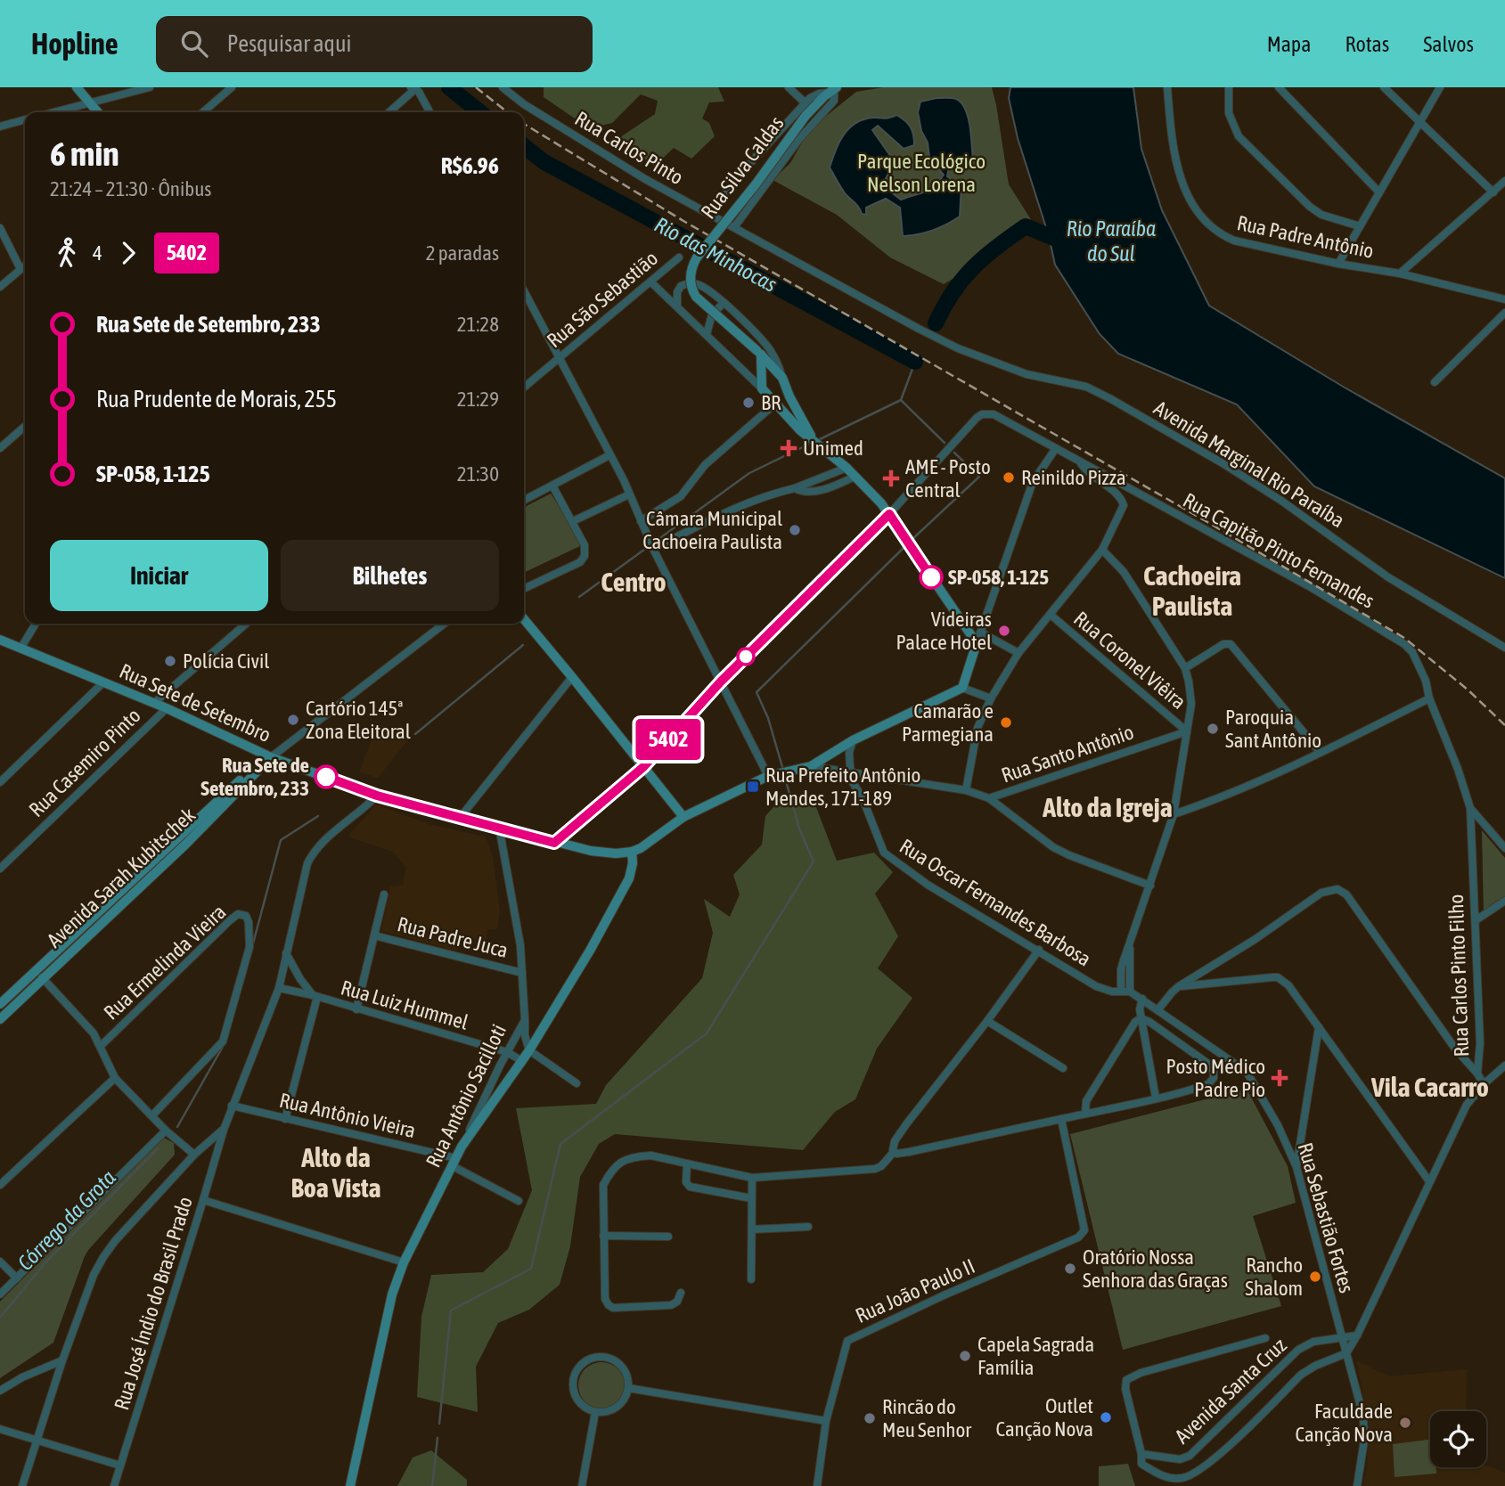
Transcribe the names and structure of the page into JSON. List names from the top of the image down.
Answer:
{
  "streets": {
    "main road": [
      "Rua Silva Caldas",
      "Rua Sete de Setembro",
      "Avenida Sarah Kubitschek",
      "Rua Antônio Sacilloti"
    ],
    "street": [
      "Rua Carlos Pinto",
      "Rua Padre Antônio",
      "Rua São Sebastião",
      "Avenida Marginal Rio Paraíba",
      "Rua Capitão Pinto Fernandes",
      "Rua Coronel Viêira",
      "Rua Santo Antônio",
      "Rua Casemiro Pinto",
      "Rua Oscar Fernandes Barbosa",
      "Rua Padre Juca",
      "Rua Ermelinda Vieira",
      "Rua Carlos Pinto Filho",
      "Rua Luiz Hummel",
      "Rua Antônio Vieira",
      "Rua Sebastião Fortes",
      "Rua João Paulo II",
      "Rua José Índio do Brasil Prado",
      "Avenida Santa Cruz"
    ]
  },
  "crossings": [
    ["Rua Carlos Pinto", "Avenida Marginal Rio Paraíba"],
    ["Rua Capitão Pinto Fernandes", "Rua Carlos Pinto Filho"],
    ["Rua Coronel Viêira", "Rua Santo Antônio"],
    ["Rua Sete de Setembro", "Rua Casemiro Pinto"],
    ["Rua Sete de Setembro", "Avenida Sarah Kubitschek"],
    ["Rua Sete de Setembro", "Rua Antônio Sacilloti"],
    ["Rua Sete de Setembro", "Rua José Índio do Brasil Prado"],
    ["Rua Santo Antônio", "Rua Oscar Fernandes Barbosa"],
    ["Rua Oscar Fernandes Barbosa", "Rua Sebastião Fortes"],
    ["Rua Padre Juca", "Rua Antônio Sacilloti"],
    ["Rua Carlos Pinto Filho", "Rua Sebastião Fortes"],
    ["Rua Luiz Hummel", "Rua Antônio Sacilloti"],
    ["Rua Luiz Hummel", "Rua José Índio do Brasil Prado"],
    ["Rua Antônio Sacilloti", "Rua Antônio Vieira"],
    ["Rua Antônio Vieira", "Rua José Índio do Brasil Prado"],
    ["Rua Sebastião Fortes", "Avenida Santa Cruz"]
  ],
  "districts": [
    "Cachoeira Paulista",
    "Centro",
    "Alto da Igreja",
    "Vila Cacarro",
    "Alto da Boa Vista"
  ],
  "water": ["Rio Paraíba do Sul", "Rio das Minhocas", "Córrego da Grota"],
  "parks": ["Parque Ecológico Nelson Lorena"],
  "places": {
    "other": [
      "BR",
      "Reinildo Pizza",
      "Câmara Municipal Cachoeira Paulista",
      "SP-058, 1-125",
      "Videiras Palace Hotel",
      "Polícia Civil",
      "Cartório 145ª Zona Eleitoral",
      "Camarão e Parmegiana",
      "Paroquia Sant Antônio",
      "Rua Sete de Setembro, 233",
      "Oratório Nossa Senhora das Graças",
      "Rancho Shalom",
      "Capela Sagrada Família",
      "Outlet Canção Nova",
      "Rincão do Meu Senhor",
      "Faculdade Canção Nova"
    ],
    "health": ["Unimed", "AME - Posto Central", "Posto Médico Padre Pio"],
    "transit": ["Rua Prefeito Antônio Mendes, 171-189"]
  },
  "lines": ["bus line 5402"],
  "page": {
    "header": "Hopline",
    "search": "Pesquisar aqui",
    "nav": ["Mapa", "Rotas", "Salvos"],
    "on_map": "5402",
    "heading": ["6 min", "21:24 – 21:30 · Ônibus", "R$6.96"],
    "legs": ["4", "5402", "2 paradas"],
    "list": [
      {
        "name": "Rua Sete de Setembro, 233",
        "value": "21:28"
      },
      {
        "name": "Rua Prudente de Morais, 255",
        "value": "21:29"
      },
      {
        "name": "SP-058, 1-125",
        "value": "21:30"
      }
    ],
    "buttons": ["Iniciar", "Bilhetes"]
  }
}
